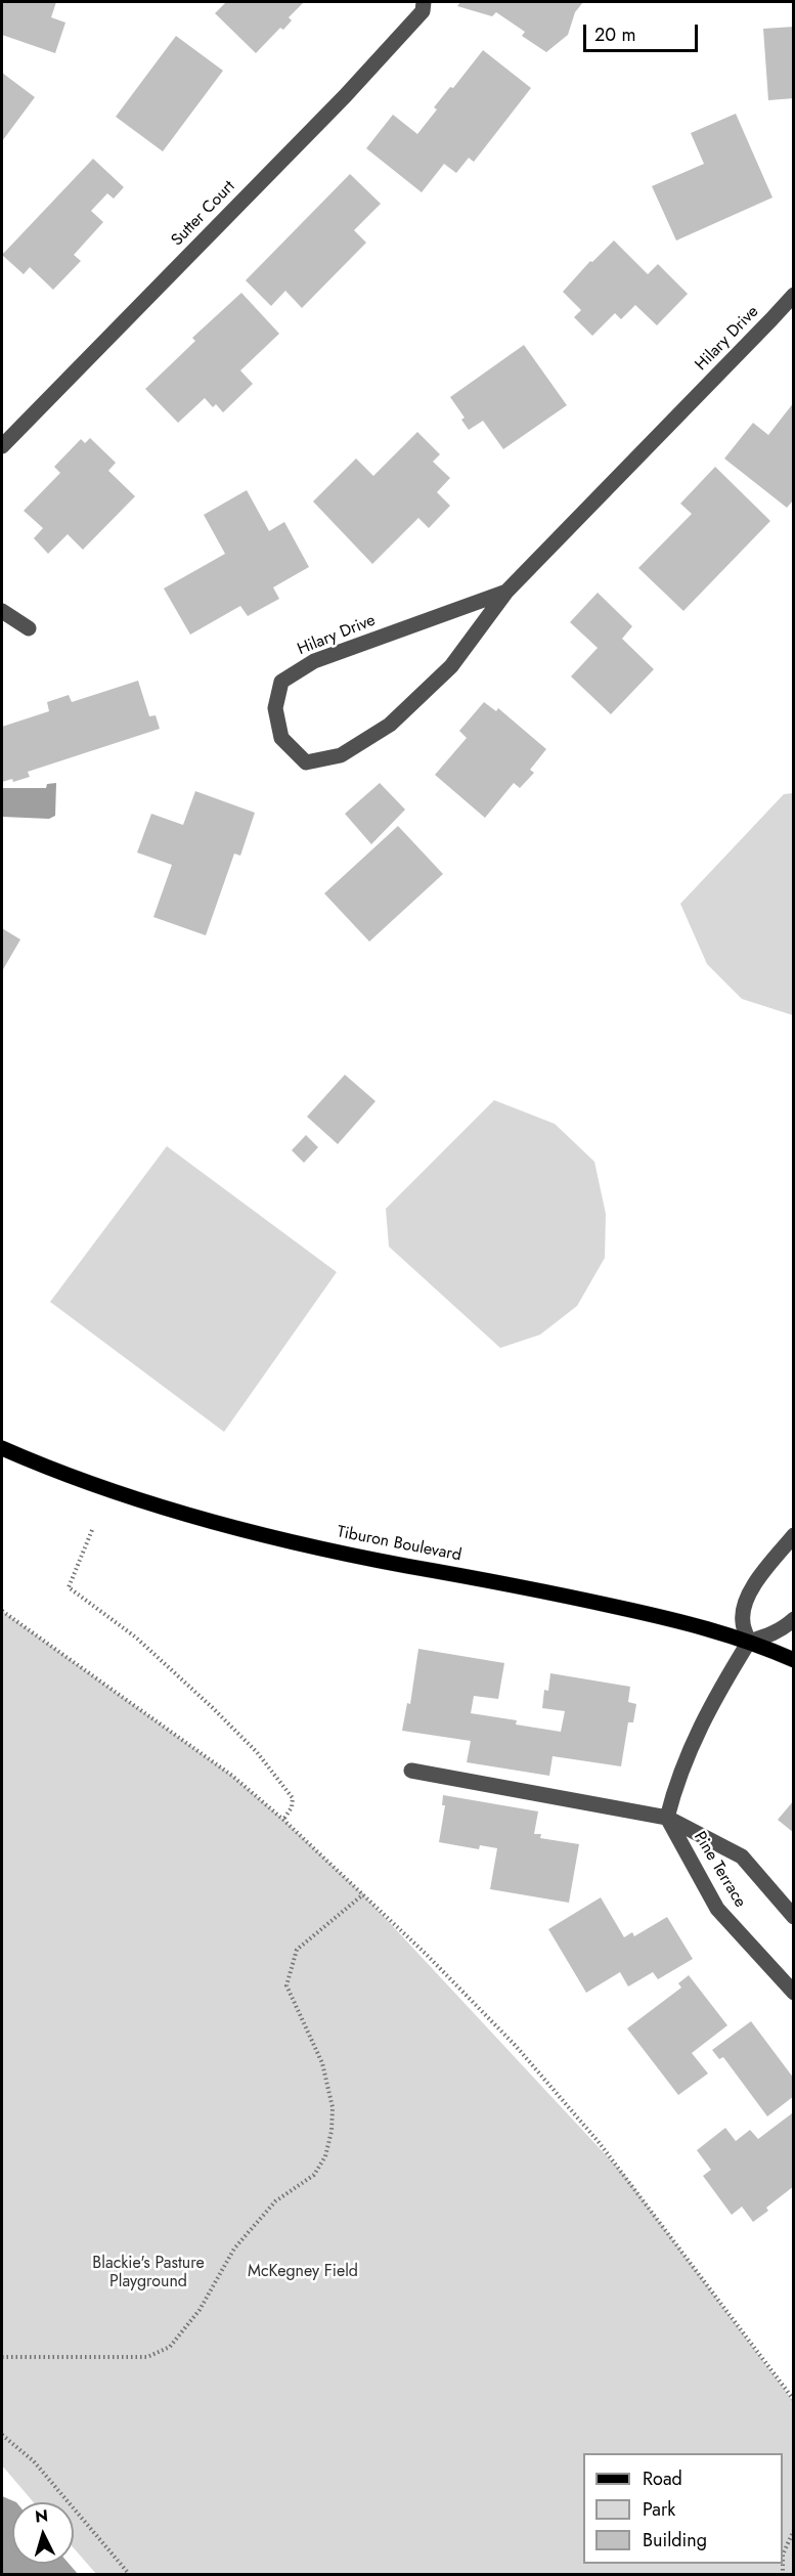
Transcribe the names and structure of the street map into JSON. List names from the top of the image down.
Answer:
{
  "streets": {
    "main road": ["Tiburon Boulevard"],
    "street": ["Sutter Court", "Hilary Drive", "Pine Terrace"]
  },
  "parks": ["Blackie's Pasture Playground", "McKegney Field"],
  "legend": ["Road", "Park", "Building"],
  "scale_bar": "20 m",
  "north": "top"
}
